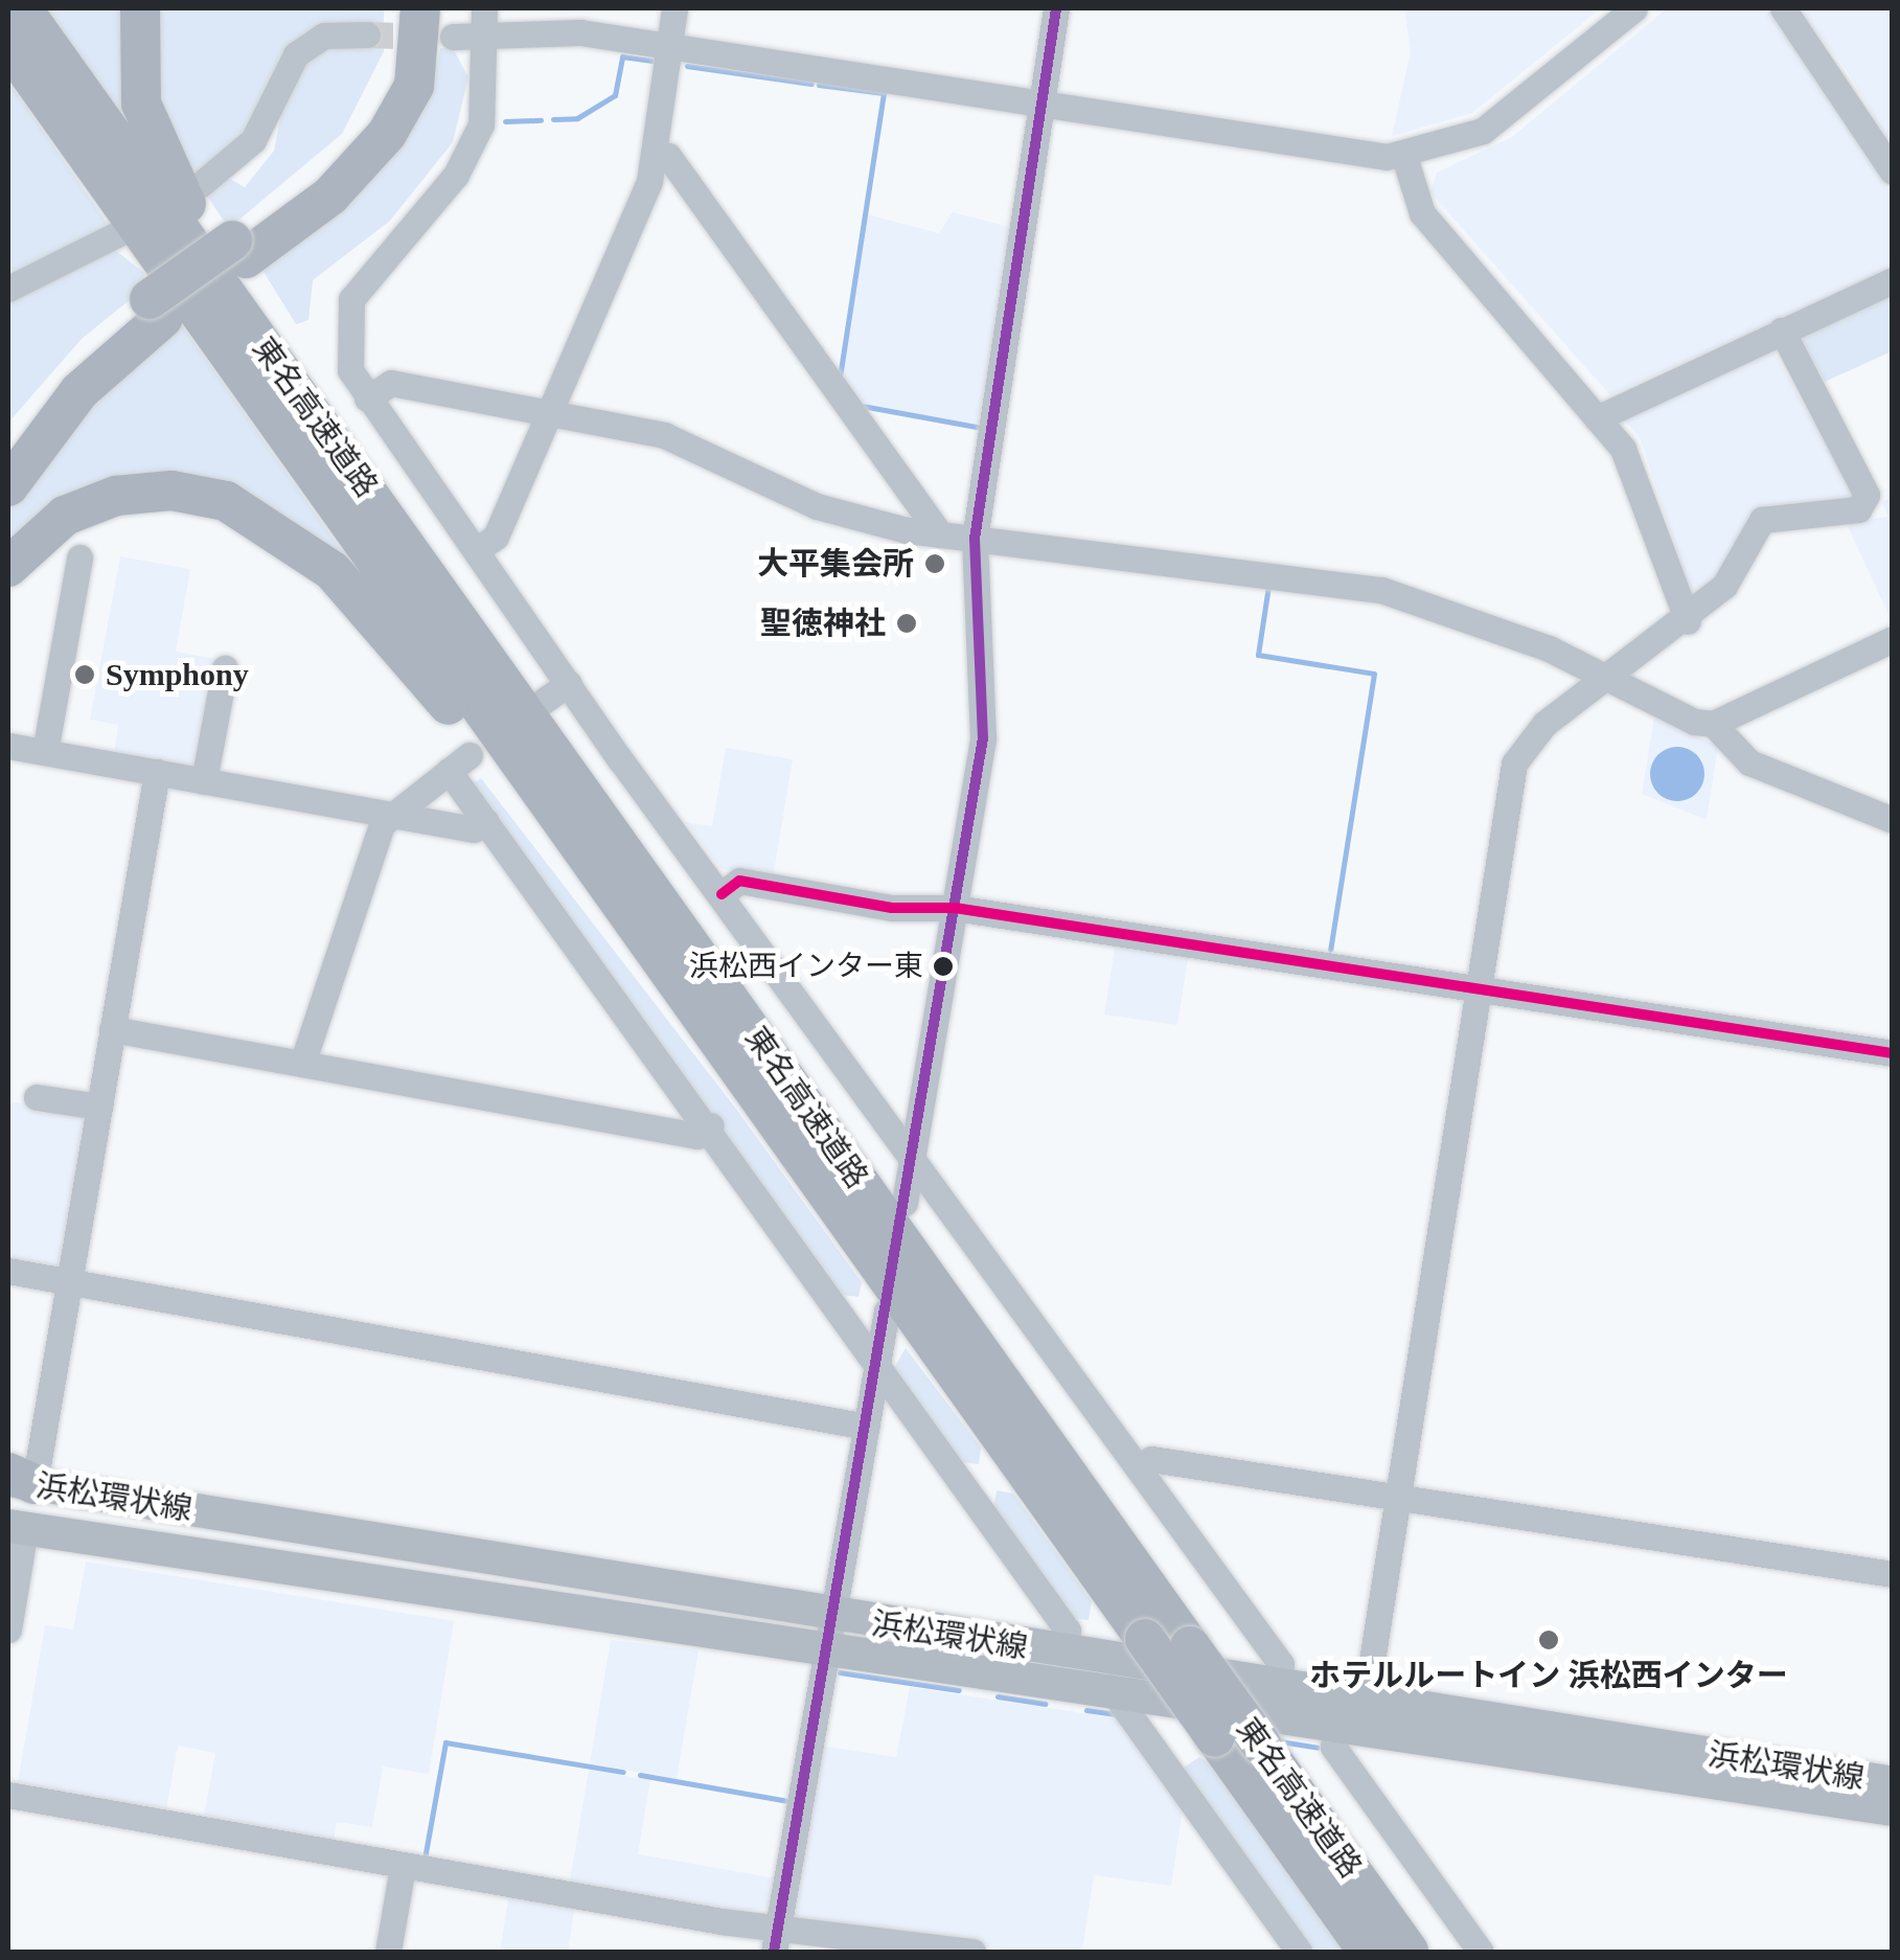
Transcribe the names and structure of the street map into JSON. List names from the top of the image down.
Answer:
{
  "streets": {
    "highway": ["東名高速道路"],
    "main road": ["浜松環状線"]
  },
  "places": [
    "大平集会所",
    "聖徳神社",
    "Symphony",
    "浜松西インター東",
    "ホテルルートイン 浜松西インター"
  ]
}
